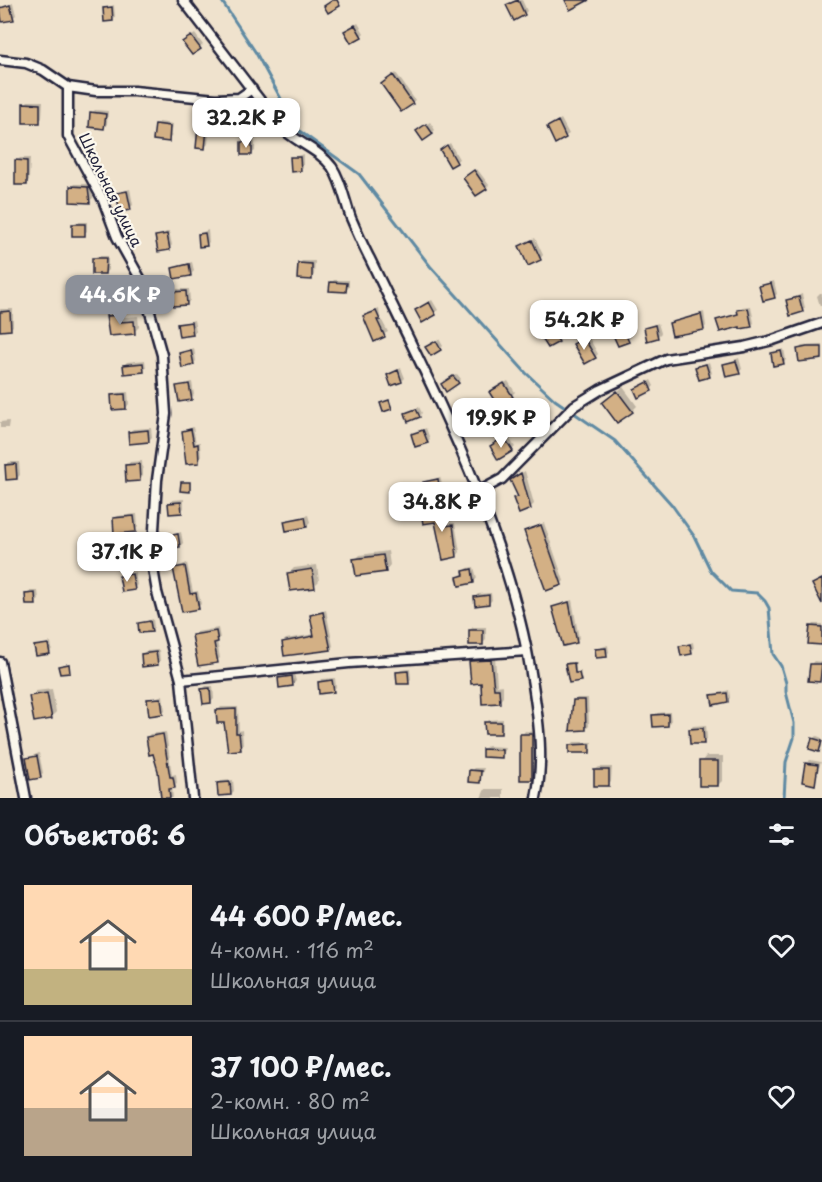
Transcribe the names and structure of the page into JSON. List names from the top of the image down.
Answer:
{
  "streets": {
    "street": ["Школьная улица"]
  },
  "page": {
    "price": [
      "32.2K ₽",
      "44.6K ₽",
      "54.2K ₽",
      "19.9K ₽",
      "34.8K ₽",
      "37.1K ₽"
    ],
    "heading": "Объектов: 6",
    "list": [
      {
        "name": "44 600 ₽/мес.",
        "note": "4-комн. · 116 m² · Школьная улица"
      },
      {
        "name": "37 100 ₽/мес.",
        "note": "2-комн. · 80 m² · Школьная улица"
      }
    ]
  }
}
